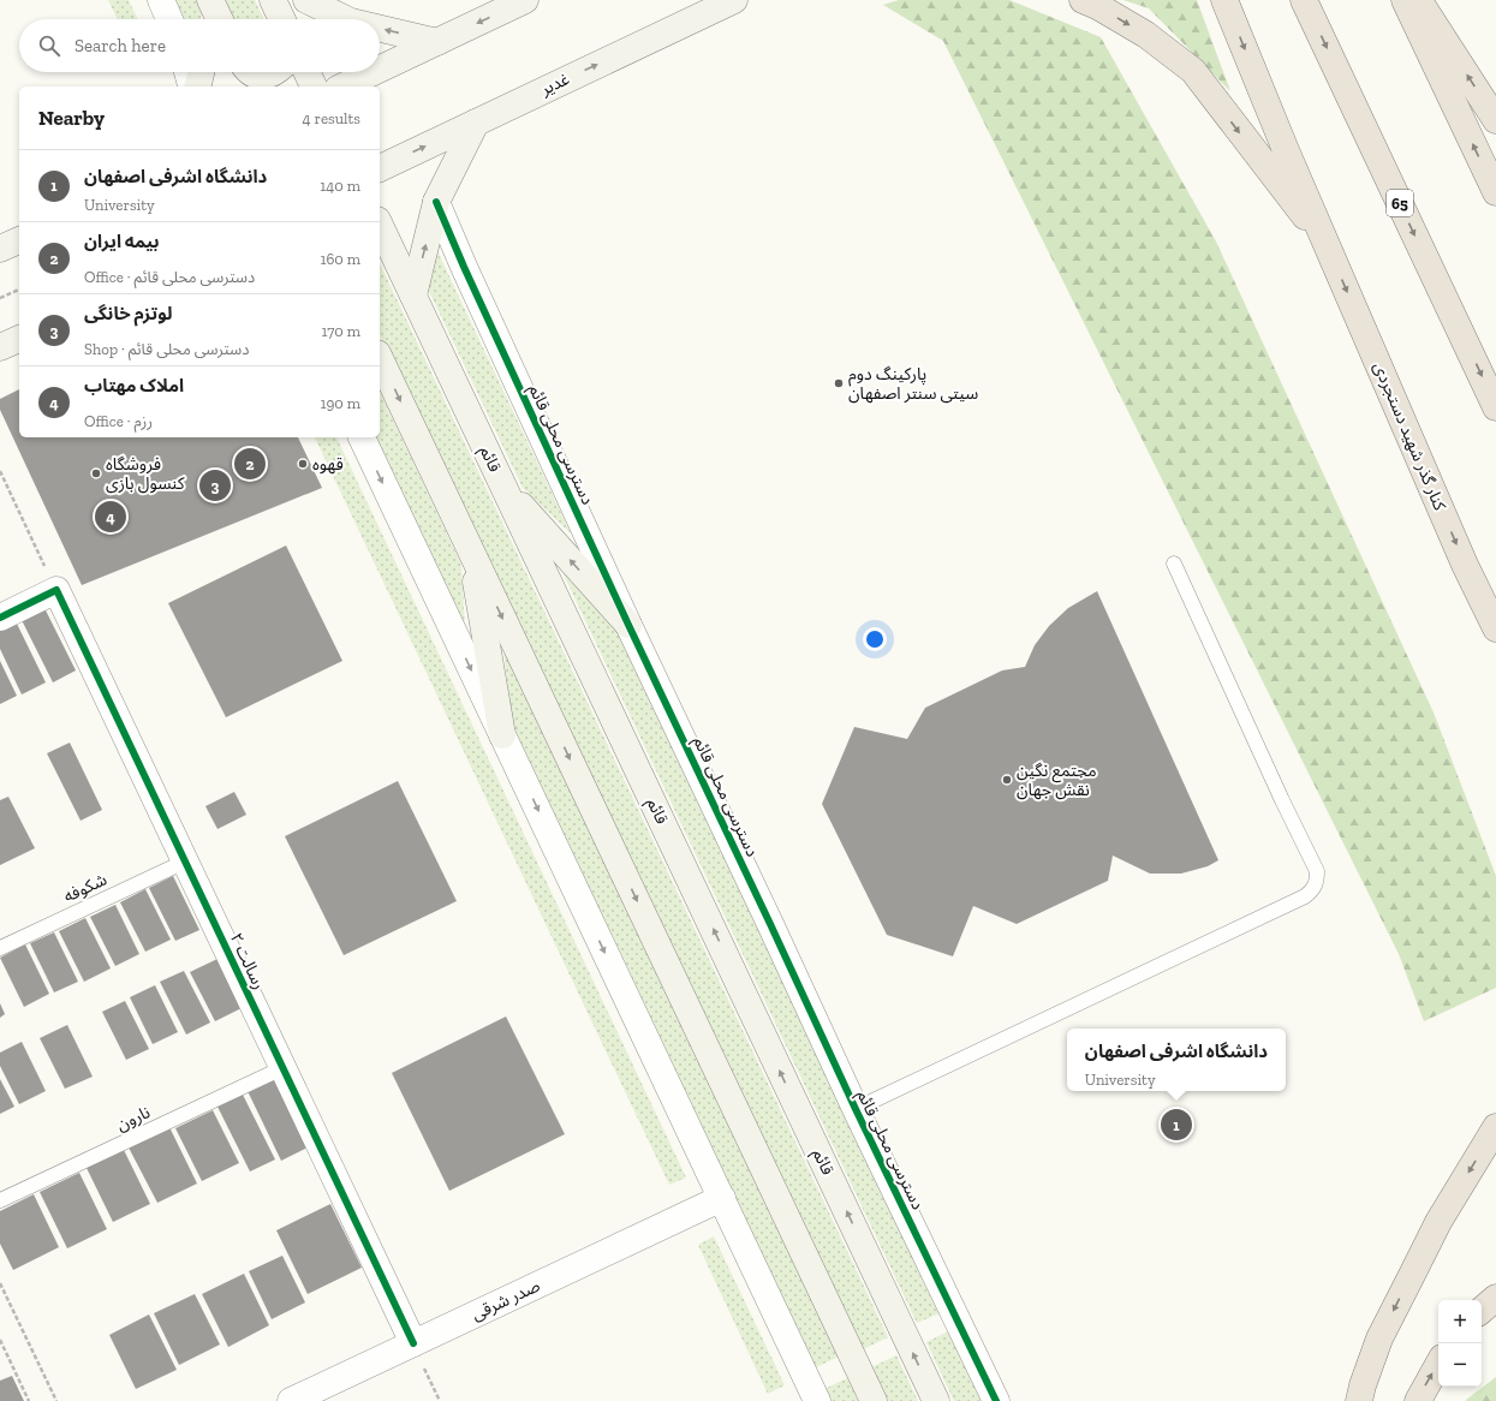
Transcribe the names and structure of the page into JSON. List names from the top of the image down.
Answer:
{
  "streets": {
    "highway": ["65", "کنار گذر شهید دستجردی"],
    "main road": ["غدیر", "قائم"],
    "street": ["دسترسی محلی قائم", "رسالت ۲", "صدر شرقی"],
    "lane": ["شکوفه", "نارون"]
  },
  "crossings": [
    ["شکوفه", "رسالت ۲"],
    ["رسالت ۲", "نارون"],
    ["رسالت ۲", "صدر شرقی"]
  ],
  "places": [
    "پارکینگ دوم سیتی سنتر اصفهان",
    "قهوه",
    "فروشگاه کنسول بازی",
    "مجتمع نگین نقش جهان"
  ],
  "page": {
    "search": "Search here",
    "heading": ["Nearby", "4 results"],
    "list": [
      {
        "mark": "1",
        "name": "دانشگاه اشرفی اصفهان",
        "note": "University",
        "value": "140 m"
      },
      {
        "mark": "2",
        "name": "بیمه ایران",
        "note": "Office · دسترسی محلی قائم",
        "value": "160 m"
      },
      {
        "mark": "3",
        "name": "لوتزم خانگی",
        "note": "Shop · دسترسی محلی قائم",
        "value": "170 m"
      },
      {
        "mark": "4",
        "name": "املاک مهتاب",
        "note": "Office · رزم",
        "value": "190 m"
      }
    ],
    "pins": [
      "2",
      "3",
      "4",
      "1"
    ],
    "popup": ["دانشگاه اشرفی اصفهان", "University"],
    "map_buttons": ["+", "−"]
  }
}
